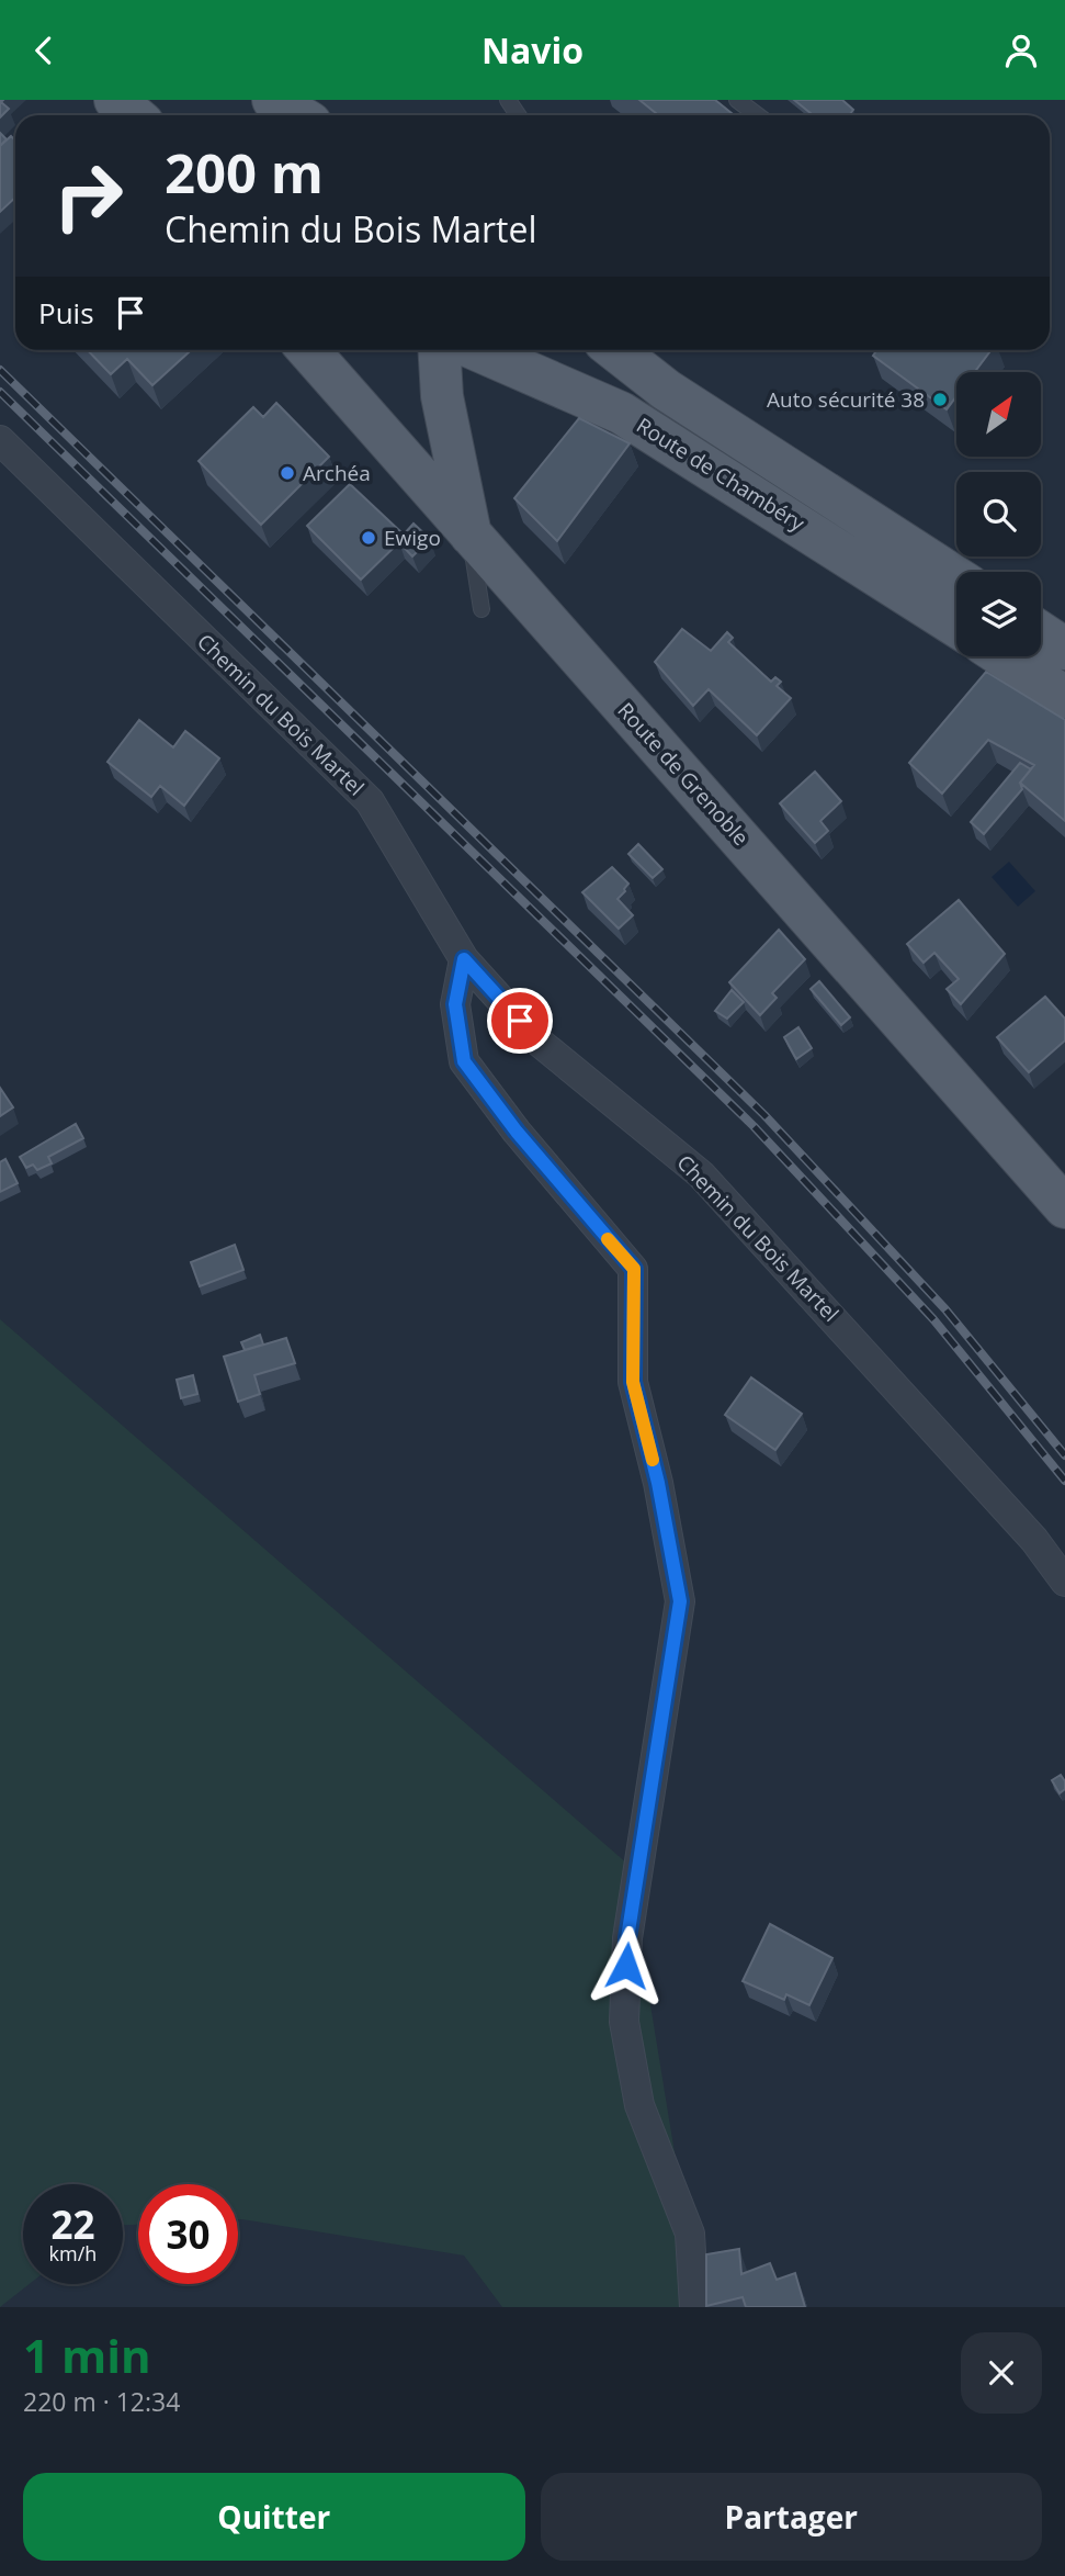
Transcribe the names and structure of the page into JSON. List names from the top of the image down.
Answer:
{
  "streets": {
    "main road": ["Route de Chambéry", "Route de Grenoble"],
    "street": ["Chemin du Bois Martel"]
  },
  "places": ["Auto sécurité 38", "Archéa", "Ewigo"],
  "north": "top right",
  "page": {
    "header": "Navio",
    "turn": ["200 m", "Chemin du Bois Martel"],
    "then": "Puis",
    "speed": "22 km/h",
    "limit": "30",
    "heading": ["1 min", "220 m · 12:34"],
    "buttons": ["Quitter", "Partager"]
  }
}
